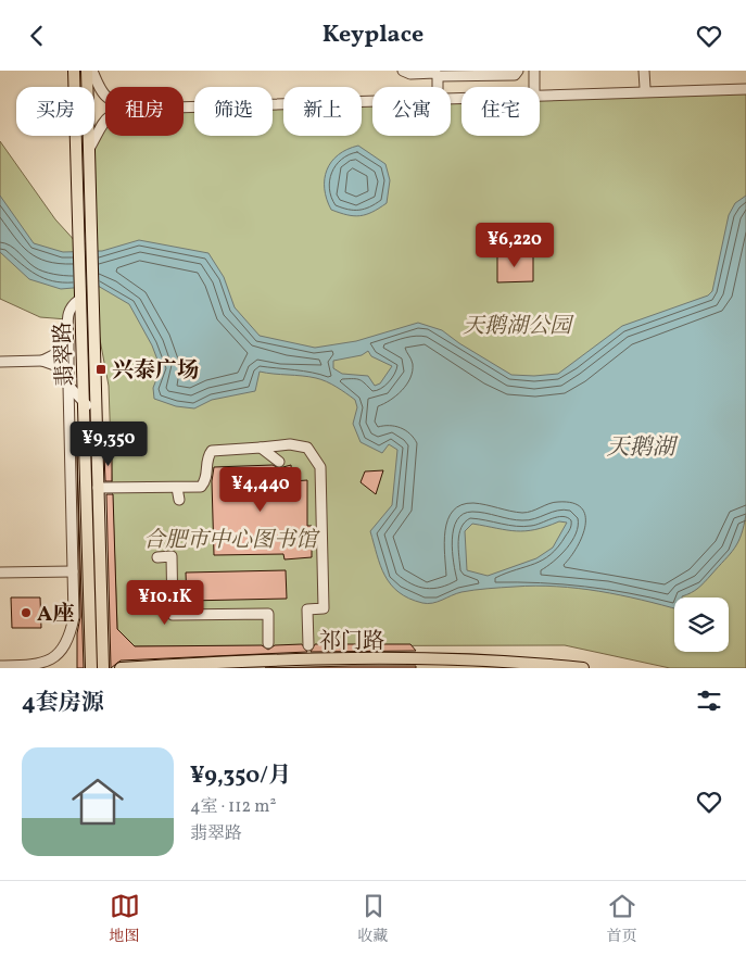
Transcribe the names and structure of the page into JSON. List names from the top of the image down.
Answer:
{
  "streets": {
    "main road": ["翡翠路", "祁门路"]
  },
  "water": ["天鹅湖"],
  "parks": ["天鹅湖公园", "合肥市中心图书馆"],
  "places": {
    "transit": ["兴泰广场"],
    "other": ["A座"]
  },
  "page": {
    "header": "Keyplace",
    "chip": [
      "买房",
      "租房",
      "筛选",
      "新上",
      "公寓",
      "住宅"
    ],
    "price": [
      "¥6,220",
      "¥9,350",
      "¥4,440",
      "¥10.1K"
    ],
    "heading": "4套房源",
    "list": [
      {
        "name": "¥9,350/月",
        "note": "4室 · 112 m² · 翡翠路"
      }
    ],
    "tabs": ["地图", "收藏", "首页"]
  }
}
